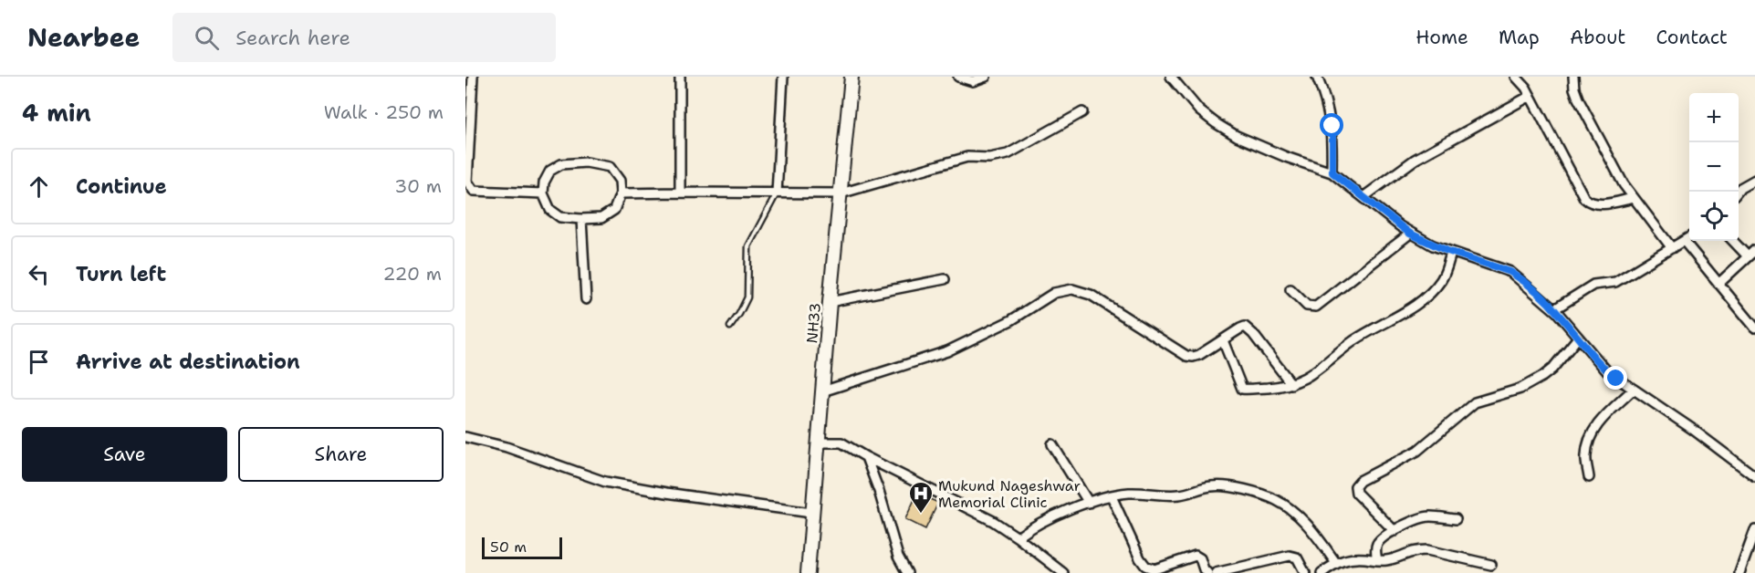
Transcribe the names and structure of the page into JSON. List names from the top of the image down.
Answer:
{
  "streets": {
    "main road": ["NH33"]
  },
  "places": {
    "hospital": ["Mukund Nageshwar Memorial Clinic"]
  },
  "scale_bar": "50 m",
  "page": {
    "header": "Nearbee",
    "search": "Search here",
    "nav": [
      "Home",
      "Map",
      "About",
      "Contact"
    ],
    "heading": ["4 min", "Walk · 250 m"],
    "map_buttons": ["+", "−"],
    "list": [
      ["Continue", "30 m"],
      ["Turn left", "220 m"],
      "Arrive at destination"
    ],
    "buttons": ["Save", "Share"],
    "scale": "50 m"
  }
}
